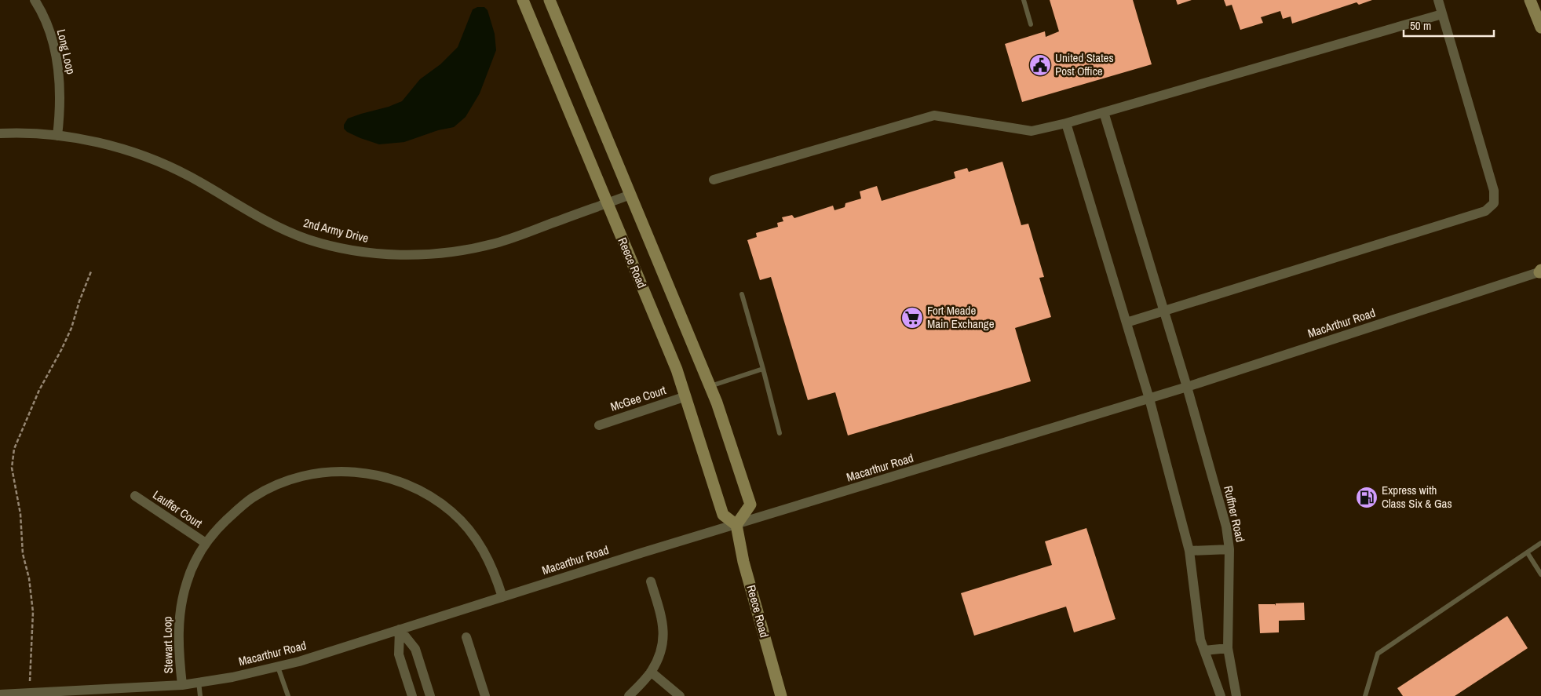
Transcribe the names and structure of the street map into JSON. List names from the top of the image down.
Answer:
{
  "streets": {
    "street": [
      "Long Loop",
      "2nd Army Drive",
      "Reece Road",
      "MacArthur Road",
      "McGee Court",
      "Macarthur Road",
      "Lauffer Court",
      "Ruffner Road",
      "Stewart Loop"
    ]
  },
  "crossings": [
    ["Long Loop", "2nd Army Drive"],
    ["2nd Army Drive", "Reece Road"],
    ["Reece Road", "McGee Court"],
    ["Reece Road", "Macarthur Road"],
    ["MacArthur Road", "Macarthur Road"],
    ["MacArthur Road", "Ruffner Road"],
    ["Macarthur Road", "Stewart Loop"],
    ["Lauffer Court", "Stewart Loop"]
  ],
  "places": {
    "public building": ["United States Post Office"],
    "supermarket": ["Fort Meade Main Exchange"],
    "fuel station": ["Express with Class Six & Gas"]
  },
  "scale_bar": "50 m"
}
